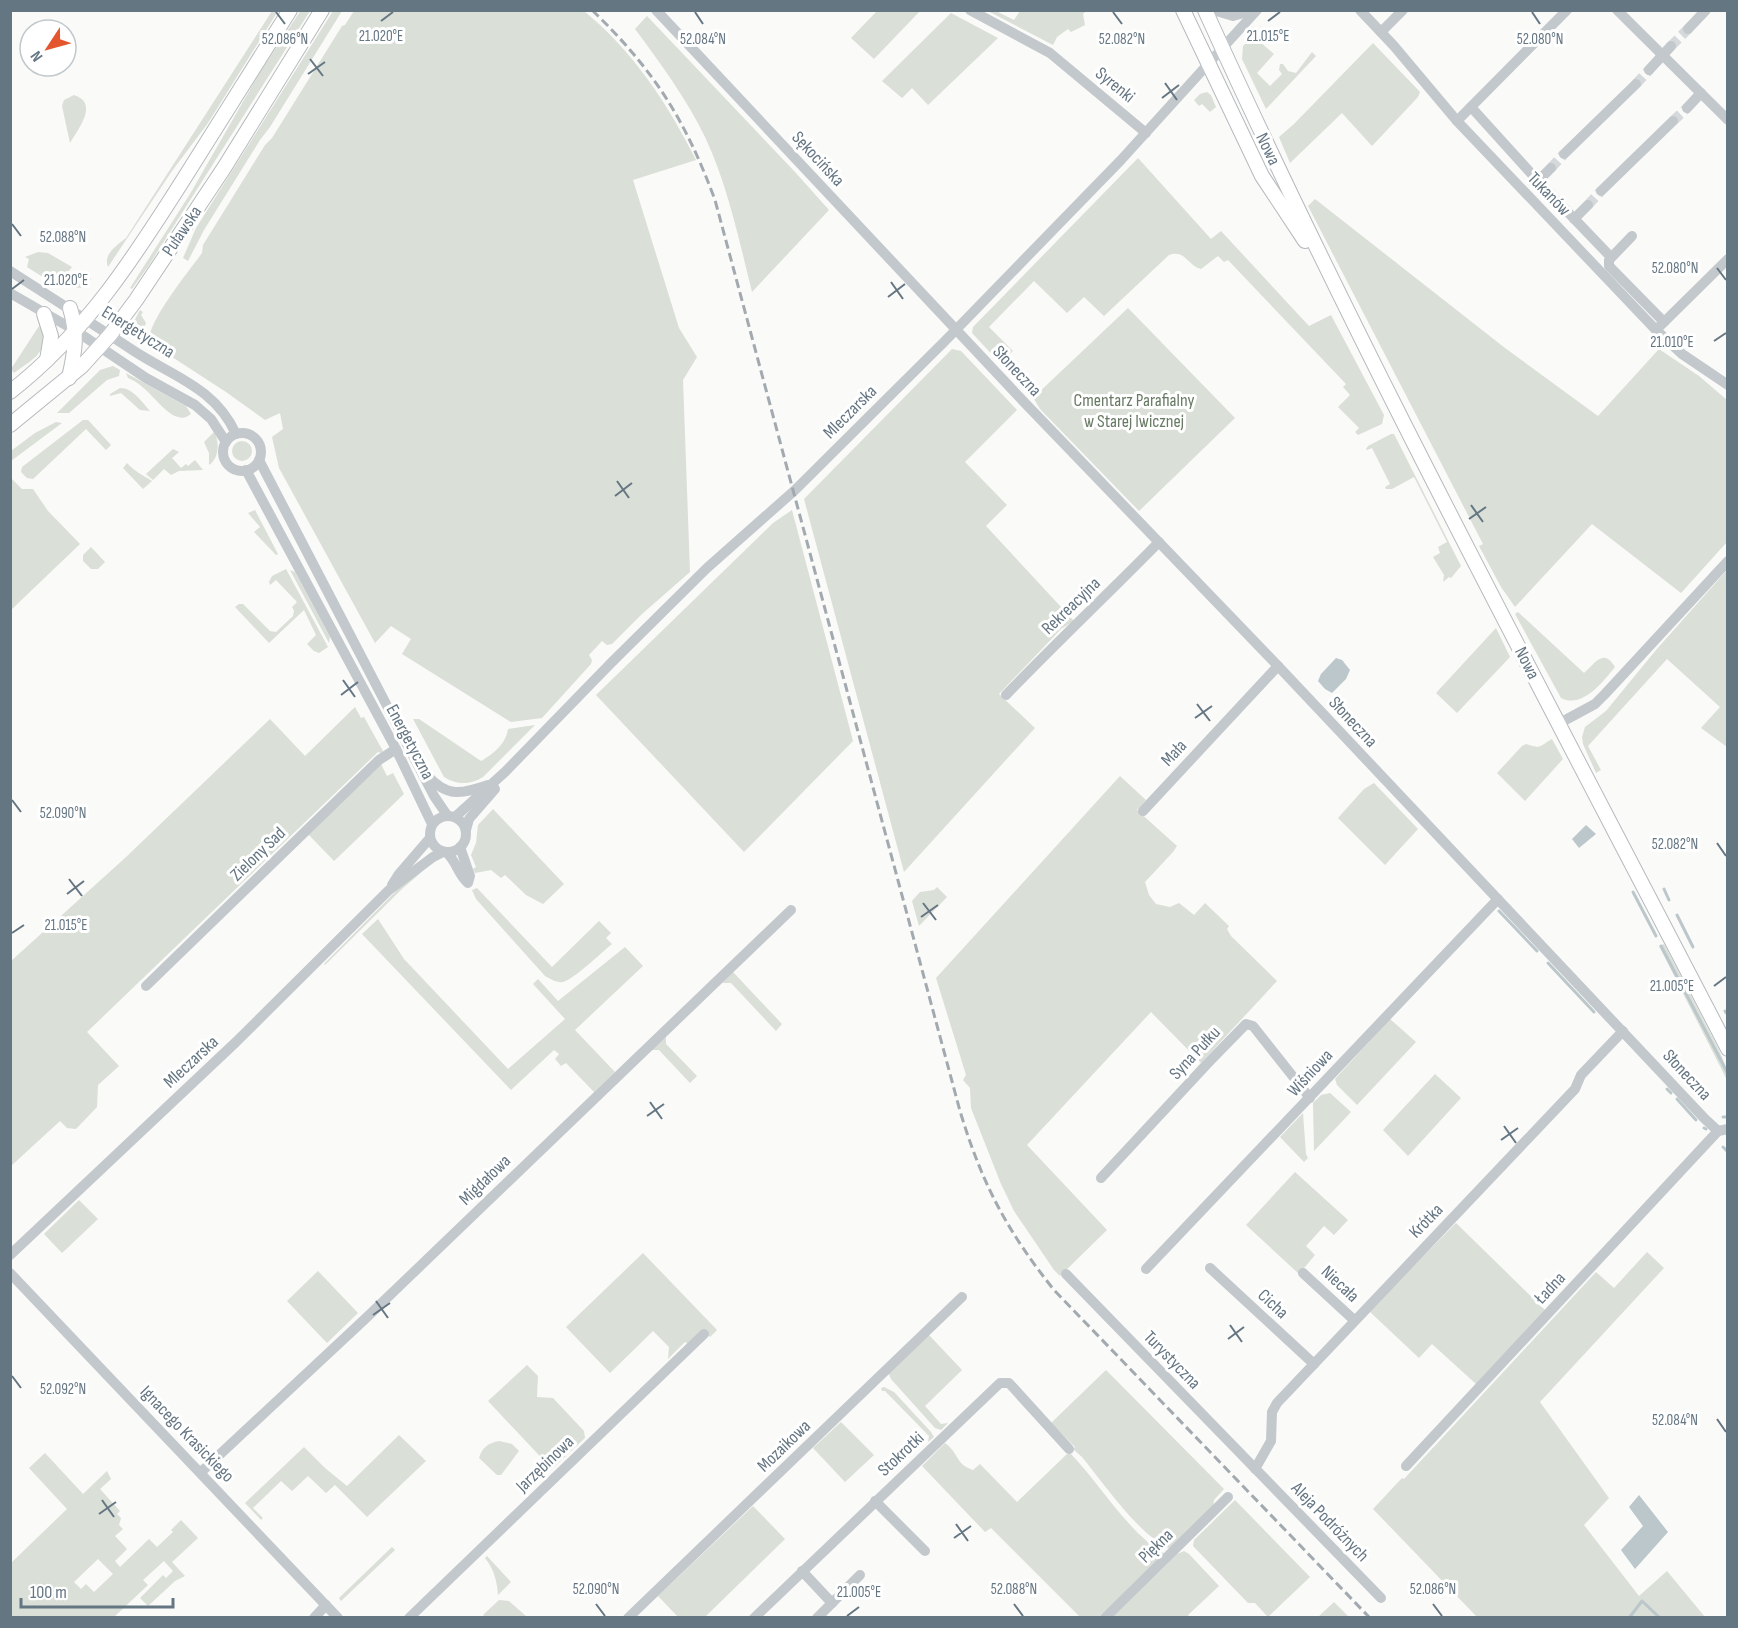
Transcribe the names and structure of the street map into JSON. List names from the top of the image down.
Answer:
{
  "streets": {
    "main road": ["Nowa", "Puławska"],
    "street": [
      "Syrenki",
      "Sękocińska",
      "Tukanów",
      "Energetyczna",
      "Słoneczna",
      "Mleczarska",
      "Rekreacyjna",
      "Mała",
      "Zielony Sad",
      "Syna Pułku",
      "Wiśniowa",
      "Migdałowa",
      "Krótka",
      "Niecała",
      "Ładna",
      "Cicha",
      "Turystyczna",
      "Ignacego Krasickiego",
      "Mozaikowa",
      "Stokrotki",
      "Jarzębinowa",
      "Aleja Podróżnych",
      "Piękna"
    ]
  },
  "crossings": [
    ["Syrenki", "Mleczarska"],
    ["Nowa", "Mleczarska"],
    ["Sękocińska", "Słoneczna"],
    ["Sękocińska", "Mleczarska"],
    ["Puławska", "Energetyczna"],
    ["Energetyczna", "Mleczarska"],
    ["Energetyczna", "Zielony Sad"],
    ["Słoneczna", "Mleczarska"],
    ["Słoneczna", "Rekreacyjna"],
    ["Słoneczna", "Mała"],
    ["Słoneczna", "Wiśniowa"],
    ["Słoneczna", "Krótka"],
    ["Słoneczna", "Ładna"],
    ["Syna Pułku", "Wiśniowa"],
    ["Migdałowa", "Ignacego Krasickiego"],
    ["Krótka", "Niecała"],
    ["Krótka", "Cicha"],
    ["Krótka", "Turystyczna"],
    ["Krótka", "Aleja Podróżnych"],
    ["Turystyczna", "Aleja Podróżnych"]
  ],
  "parks": ["Cmentarz Parafialny w Starej Iwicznej"],
  "scale_bar": "100 m",
  "north": "bottom left",
  "coordinates": [
    "21.020°E",
    "21.015°E",
    "52.086°N",
    "52.084°N",
    "52.082°N",
    "52.080°N",
    "52.088°N",
    "21.010°E",
    "52.090°N",
    "21.005°E",
    "52.092°N"
  ]
}
